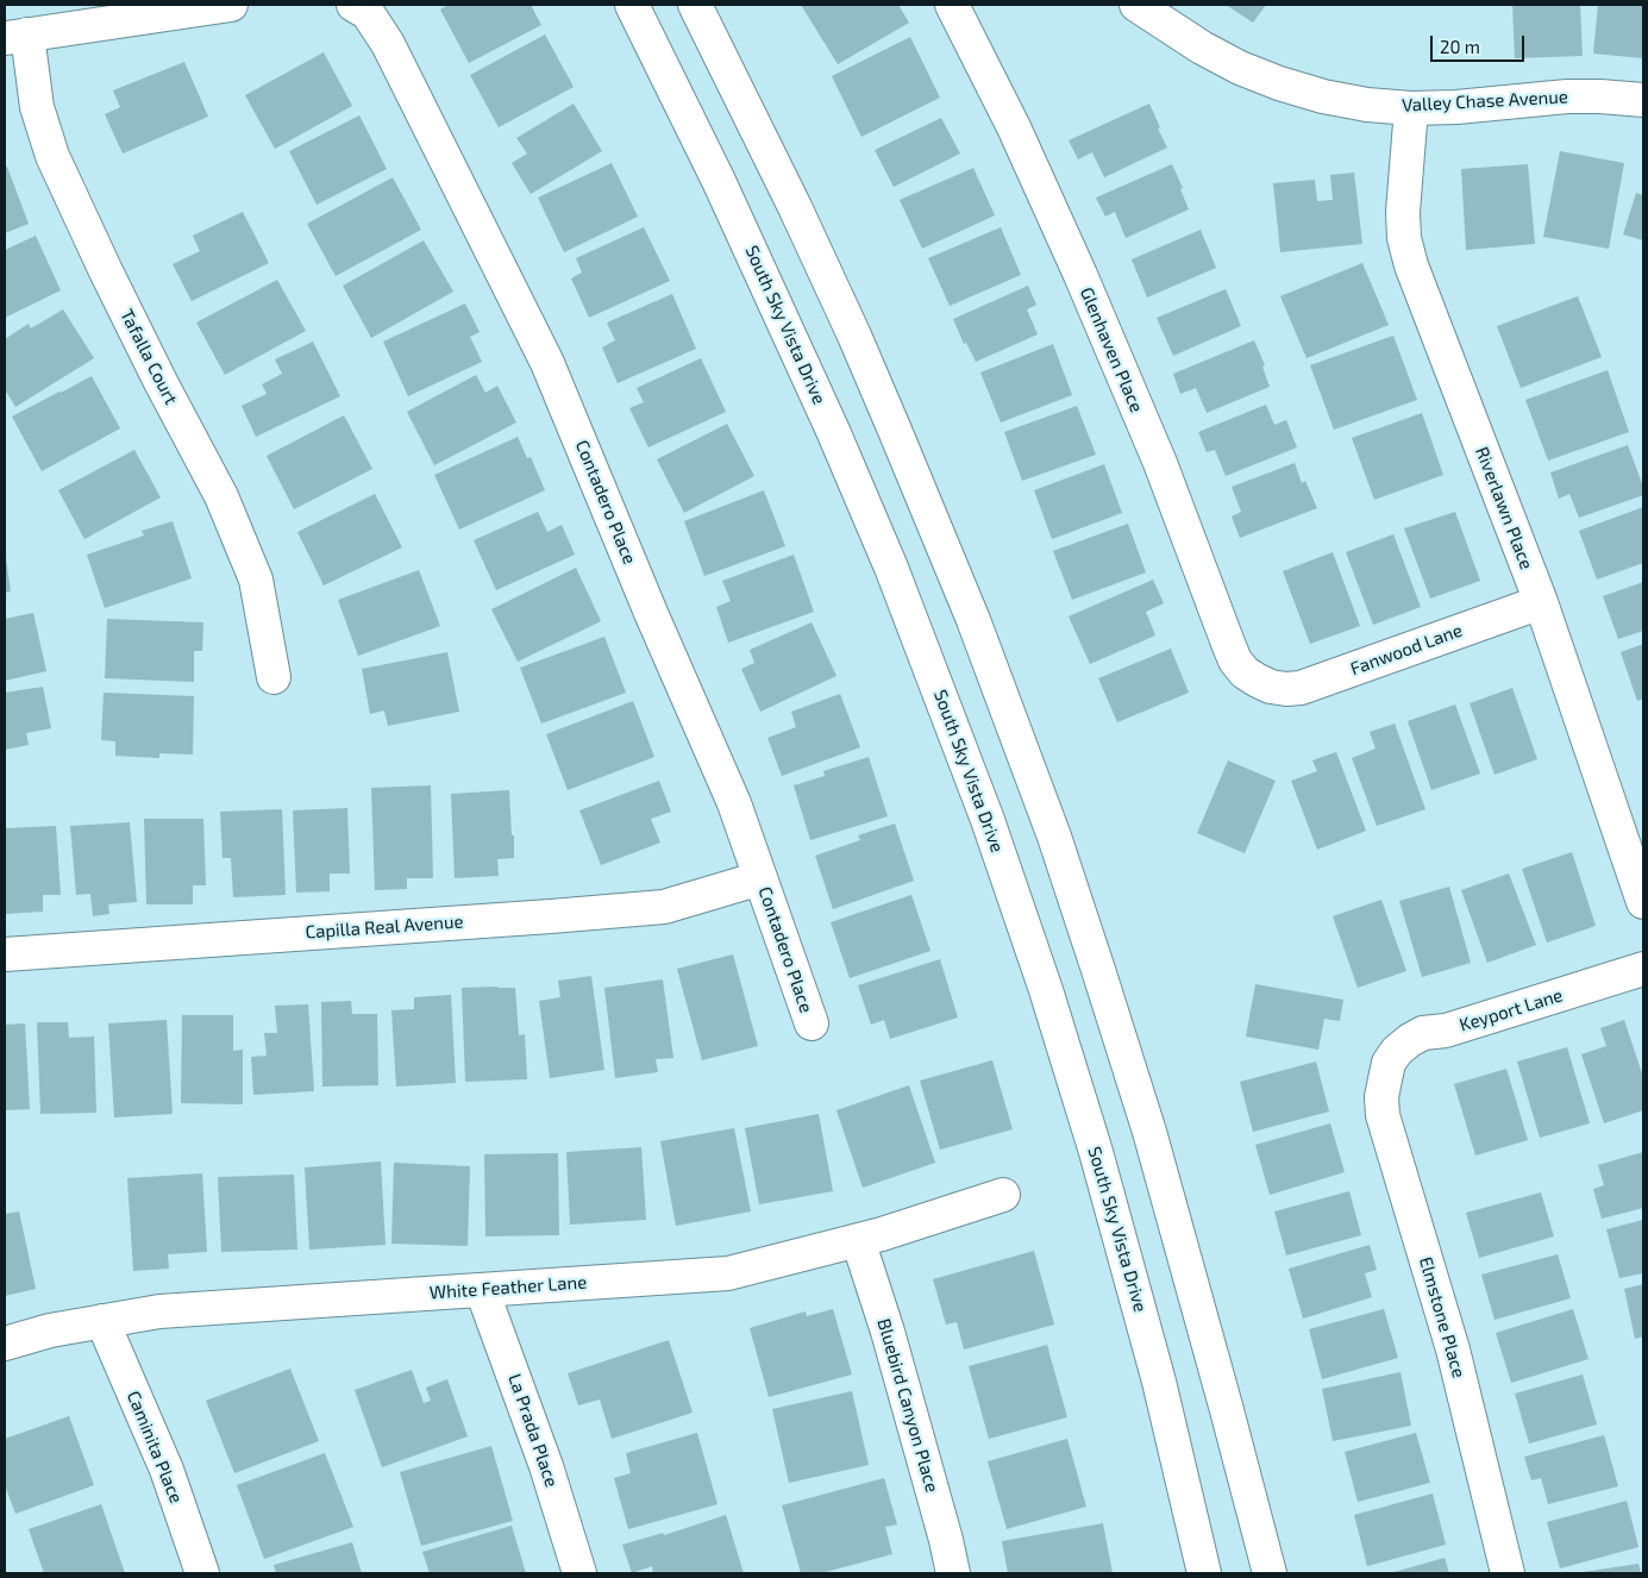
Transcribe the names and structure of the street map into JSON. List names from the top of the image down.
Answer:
{
  "streets": {
    "street": [
      "Valley Chase Avenue",
      "South Sky Vista Drive",
      "Glenhaven Place",
      "Tafalla Court",
      "Contadero Place",
      "Riverlawn Place",
      "Fanwood Lane",
      "Capilla Real Avenue",
      "Keyport Lane",
      "White Feather Lane",
      "Elmstone Place",
      "Bluebird Canyon Place",
      "La Prada Place",
      "Caminita Place"
    ]
  },
  "crossings": [
    ["Valley Chase Avenue", "Riverlawn Place"],
    ["Glenhaven Place", "Fanwood Lane"],
    ["Contadero Place", "Capilla Real Avenue"],
    ["Riverlawn Place", "Fanwood Lane"],
    ["Keyport Lane", "Elmstone Place"],
    ["White Feather Lane", "Bluebird Canyon Place"],
    ["White Feather Lane", "La Prada Place"],
    ["White Feather Lane", "Caminita Place"]
  ],
  "scale_bar": "20 m"
}
